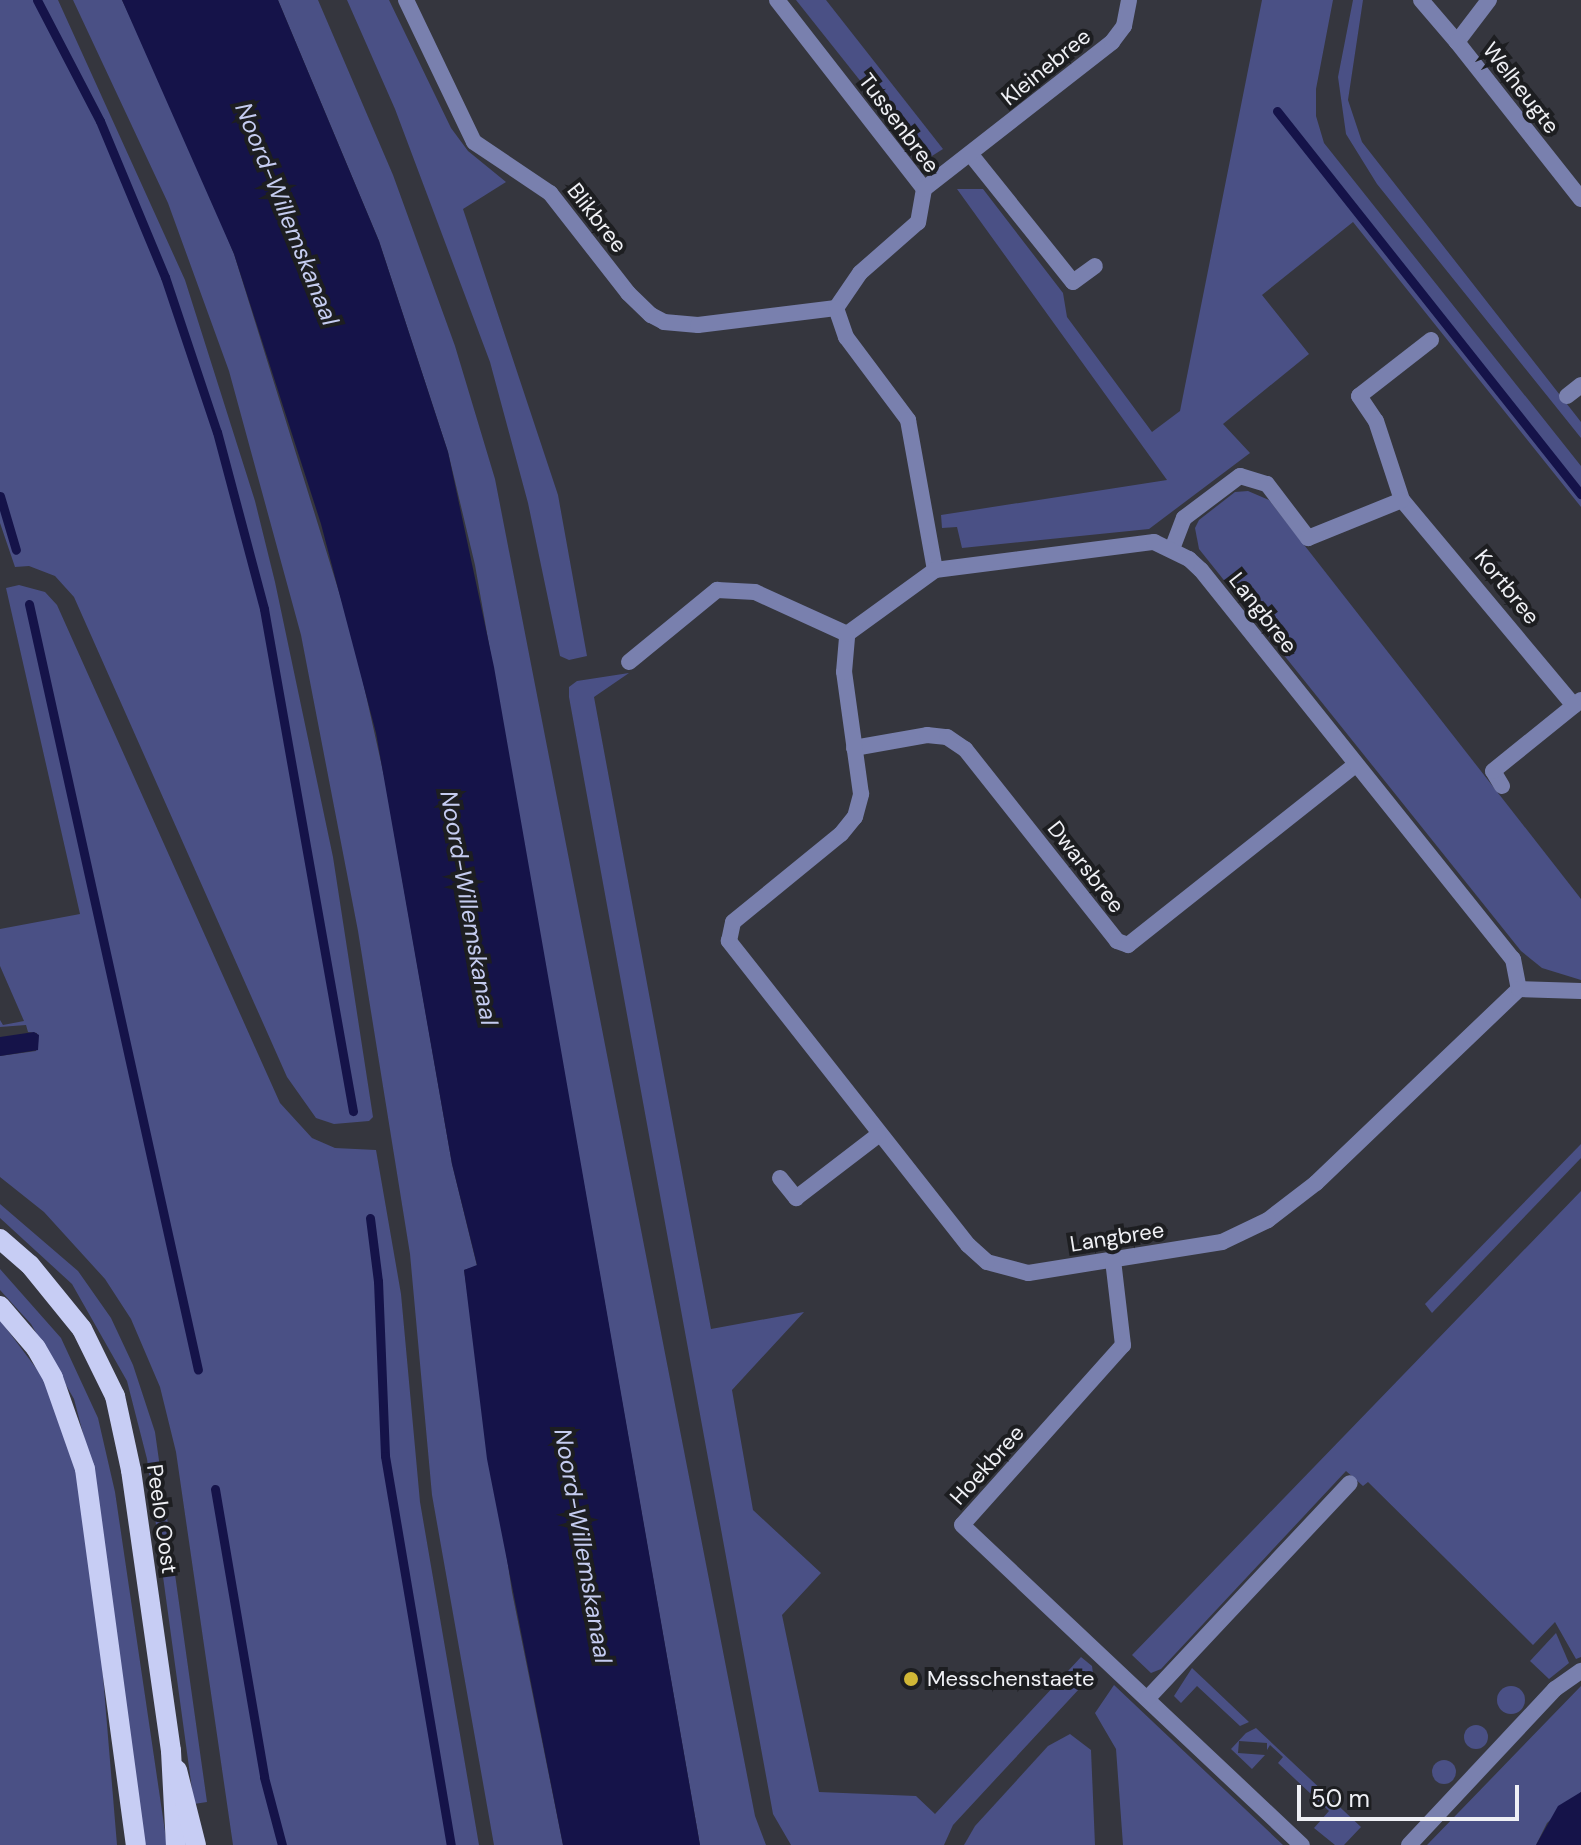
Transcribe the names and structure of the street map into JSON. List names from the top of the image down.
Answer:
{
  "streets": {
    "main road": ["Peelo Oost"],
    "street": [
      "Kleinebree",
      "Welheugte",
      "Tussenbree",
      "Blikbree",
      "Kortbree",
      "Langbree",
      "Dwarsbree",
      "Hoekbree"
    ]
  },
  "crossings": [
    ["Kleinebree", "Tussenbree"],
    ["Tussenbree", "Blikbree"],
    ["Langbree", "Dwarsbree"],
    ["Langbree", "Hoekbree"]
  ],
  "water": ["Noord-Willemskanaal"],
  "places": ["Messchenstaete"],
  "scale_bar": "50 m"
}
